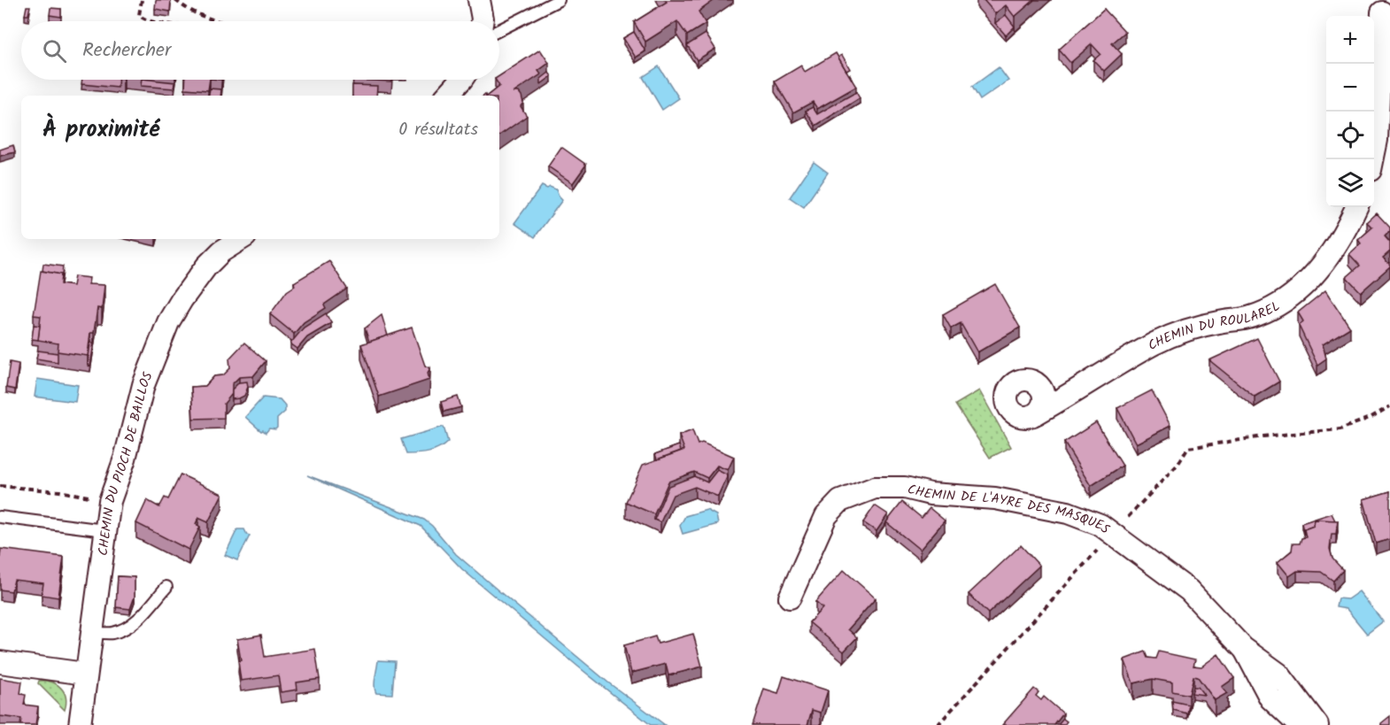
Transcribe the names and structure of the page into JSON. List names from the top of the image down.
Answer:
{
  "streets": {
    "street": ["CHEMIN DU ROULAREL", "CHEMIN DU PIOCH DE BAILLOS", "CHEMIN DE L'AYRE DES MASQUES"]
  },
  "page": {
    "map_buttons": ["+", "−"],
    "search": "Rechercher",
    "heading": ["À proximité", "0 résultats"]
  }
}
